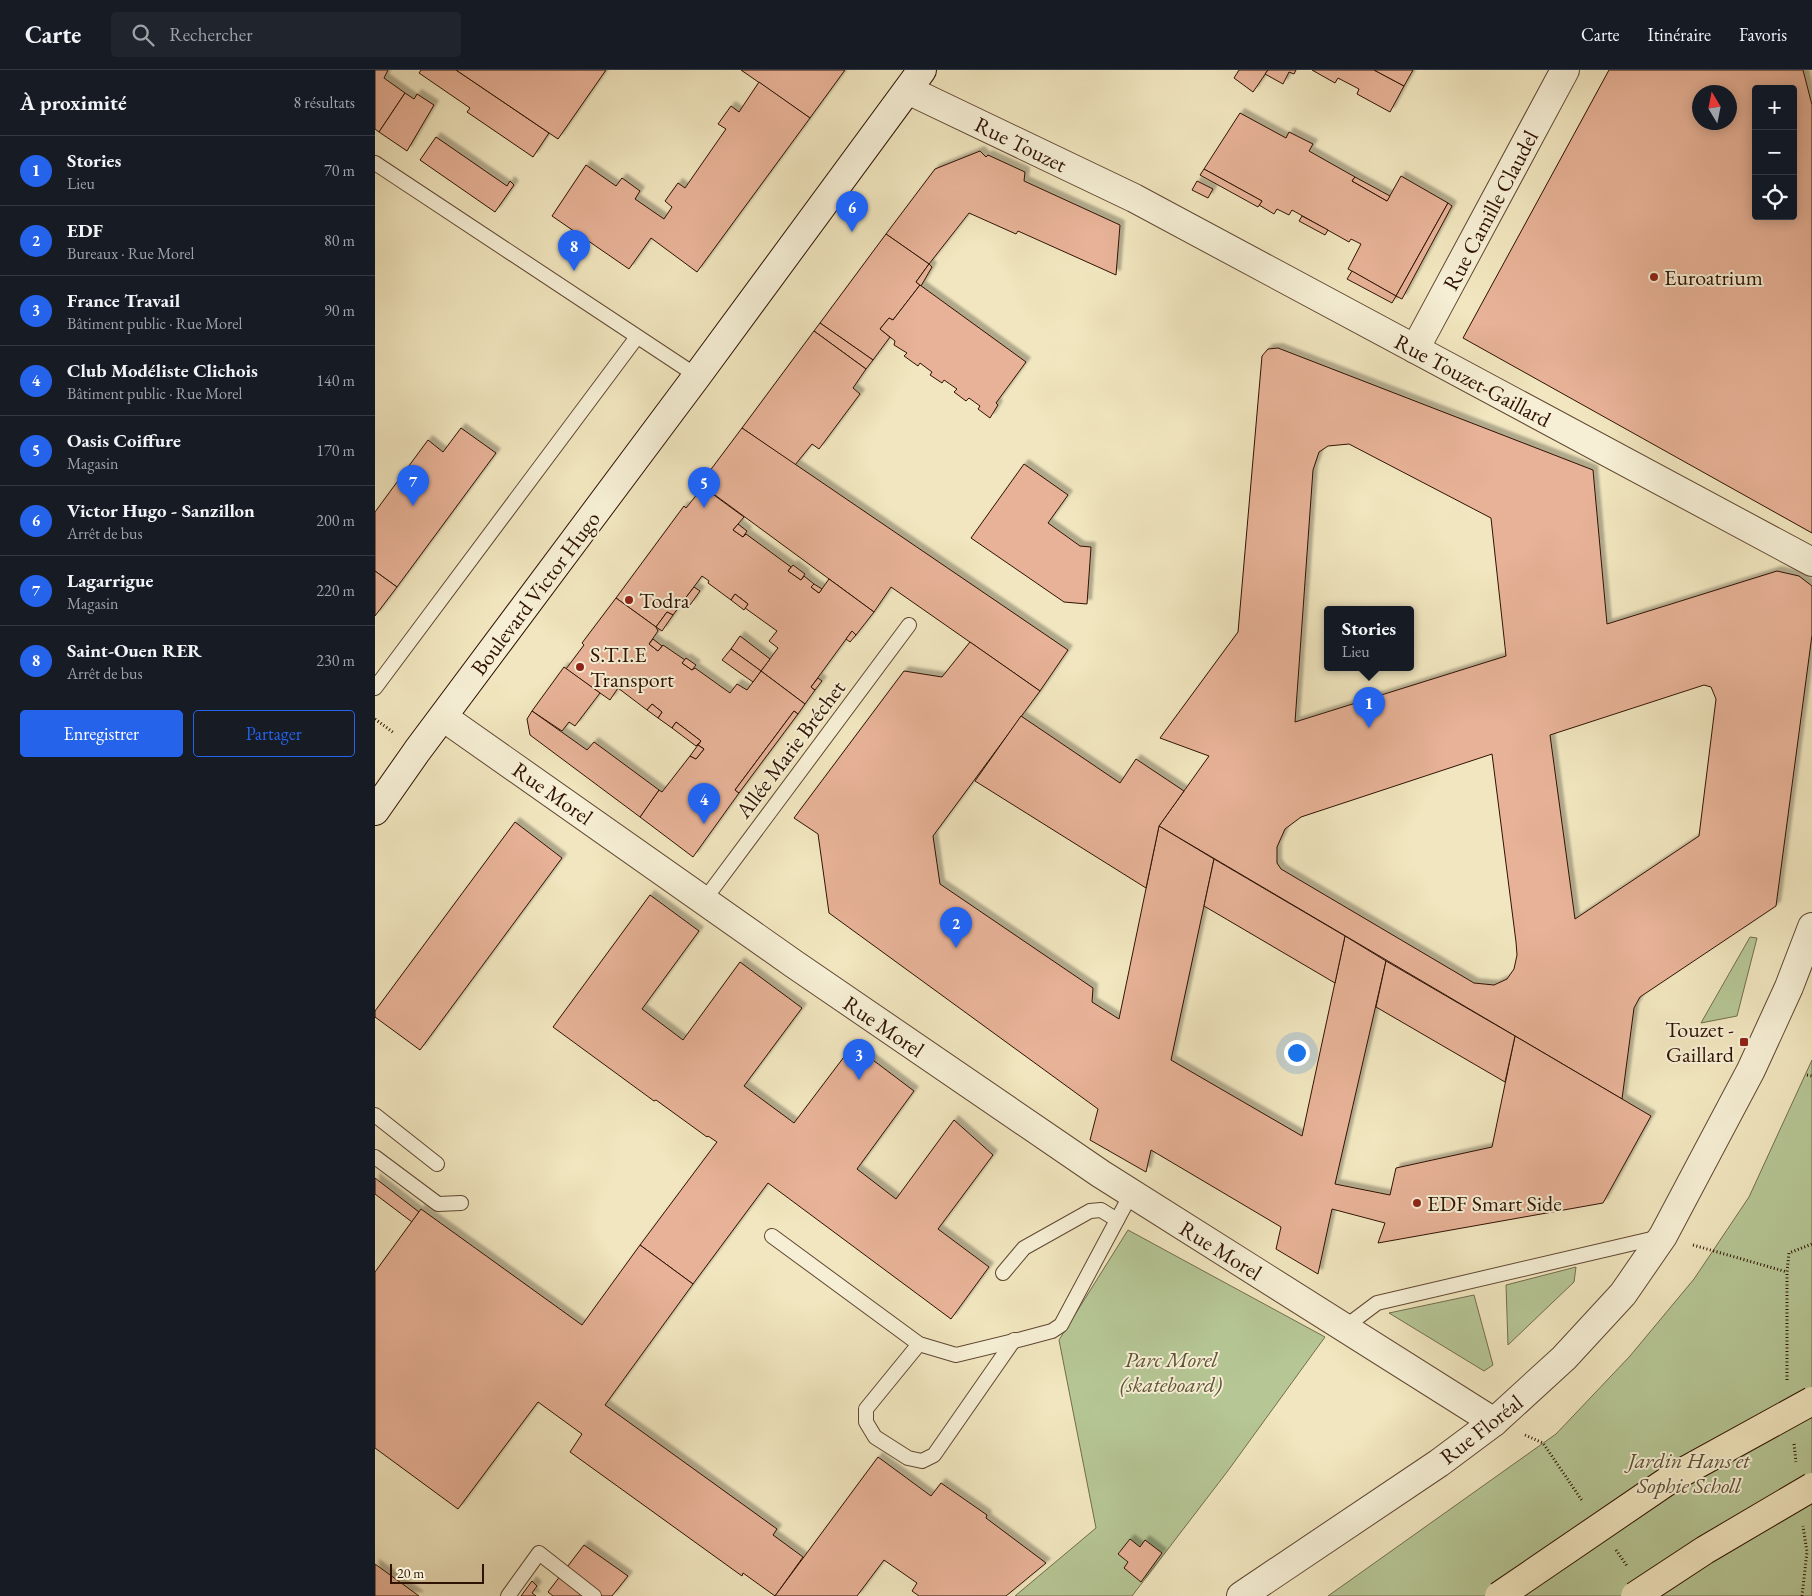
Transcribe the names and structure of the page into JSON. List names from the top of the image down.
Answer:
{
  "streets": {
    "street": [
      "Rue Touzet",
      "Rue Camille Claudel",
      "Rue Touzet-Gaillard",
      "Boulevard Victor Hugo",
      "Rue Morel",
      "Rue Floréal"
    ],
    "lane": ["Allée Marie Bréchet"]
  },
  "crossings": [
    ["Rue Touzet", "Rue Touzet-Gaillard"],
    ["Rue Touzet", "Boulevard Victor Hugo"],
    ["Rue Camille Claudel", "Rue Touzet-Gaillard"],
    ["Boulevard Victor Hugo", "Rue Morel"],
    ["Allée Marie Bréchet", "Rue Morel"],
    ["Rue Morel", "Rue Floréal"]
  ],
  "parks": ["Parc Morel (skateboard)", "Jardin Hans et Sophie Scholl"],
  "places": {
    "other": [
      "Euroatrium",
      "Todra",
      "S.T.I.E Transport",
      "EDF Smart Side"
    ],
    "transit": ["Touzet - Gaillard"]
  },
  "scale_bar": "20 m",
  "north": "top",
  "page": {
    "header": "Carte",
    "search": "Rechercher",
    "nav": ["Carte", "Itinéraire", "Favoris"],
    "heading": ["À proximité", "8 résultats"],
    "map_buttons": ["+", "−"],
    "list": [
      {
        "mark": "1",
        "name": "Stories",
        "note": "Lieu",
        "value": "70 m"
      },
      {
        "mark": "2",
        "name": "EDF",
        "note": "Bureaux · Rue Morel",
        "value": "80 m"
      },
      {
        "mark": "3",
        "name": "France Travail",
        "note": "Bâtiment public · Rue Morel",
        "value": "90 m"
      },
      {
        "mark": "4",
        "name": "Club Modéliste Clichois",
        "note": "Bâtiment public · Rue Morel",
        "value": "140 m"
      },
      {
        "mark": "5",
        "name": "Oasis Coiffure",
        "note": "Magasin",
        "value": "170 m"
      },
      {
        "mark": "6",
        "name": "Victor Hugo - Sanzillon",
        "note": "Arrêt de bus",
        "value": "200 m"
      },
      {
        "mark": "7",
        "name": "Lagarrigue",
        "note": "Magasin",
        "value": "220 m"
      },
      {
        "mark": "8",
        "name": "Saint-Ouen RER",
        "note": "Arrêt de bus",
        "value": "230 m"
      }
    ],
    "pins": [
      "6",
      "8",
      "7",
      "5",
      "1",
      "4",
      "2",
      "3"
    ],
    "popup": ["Stories", "Lieu"],
    "buttons": ["Enregistrer", "Partager"],
    "scale": "20 m"
  }
}
